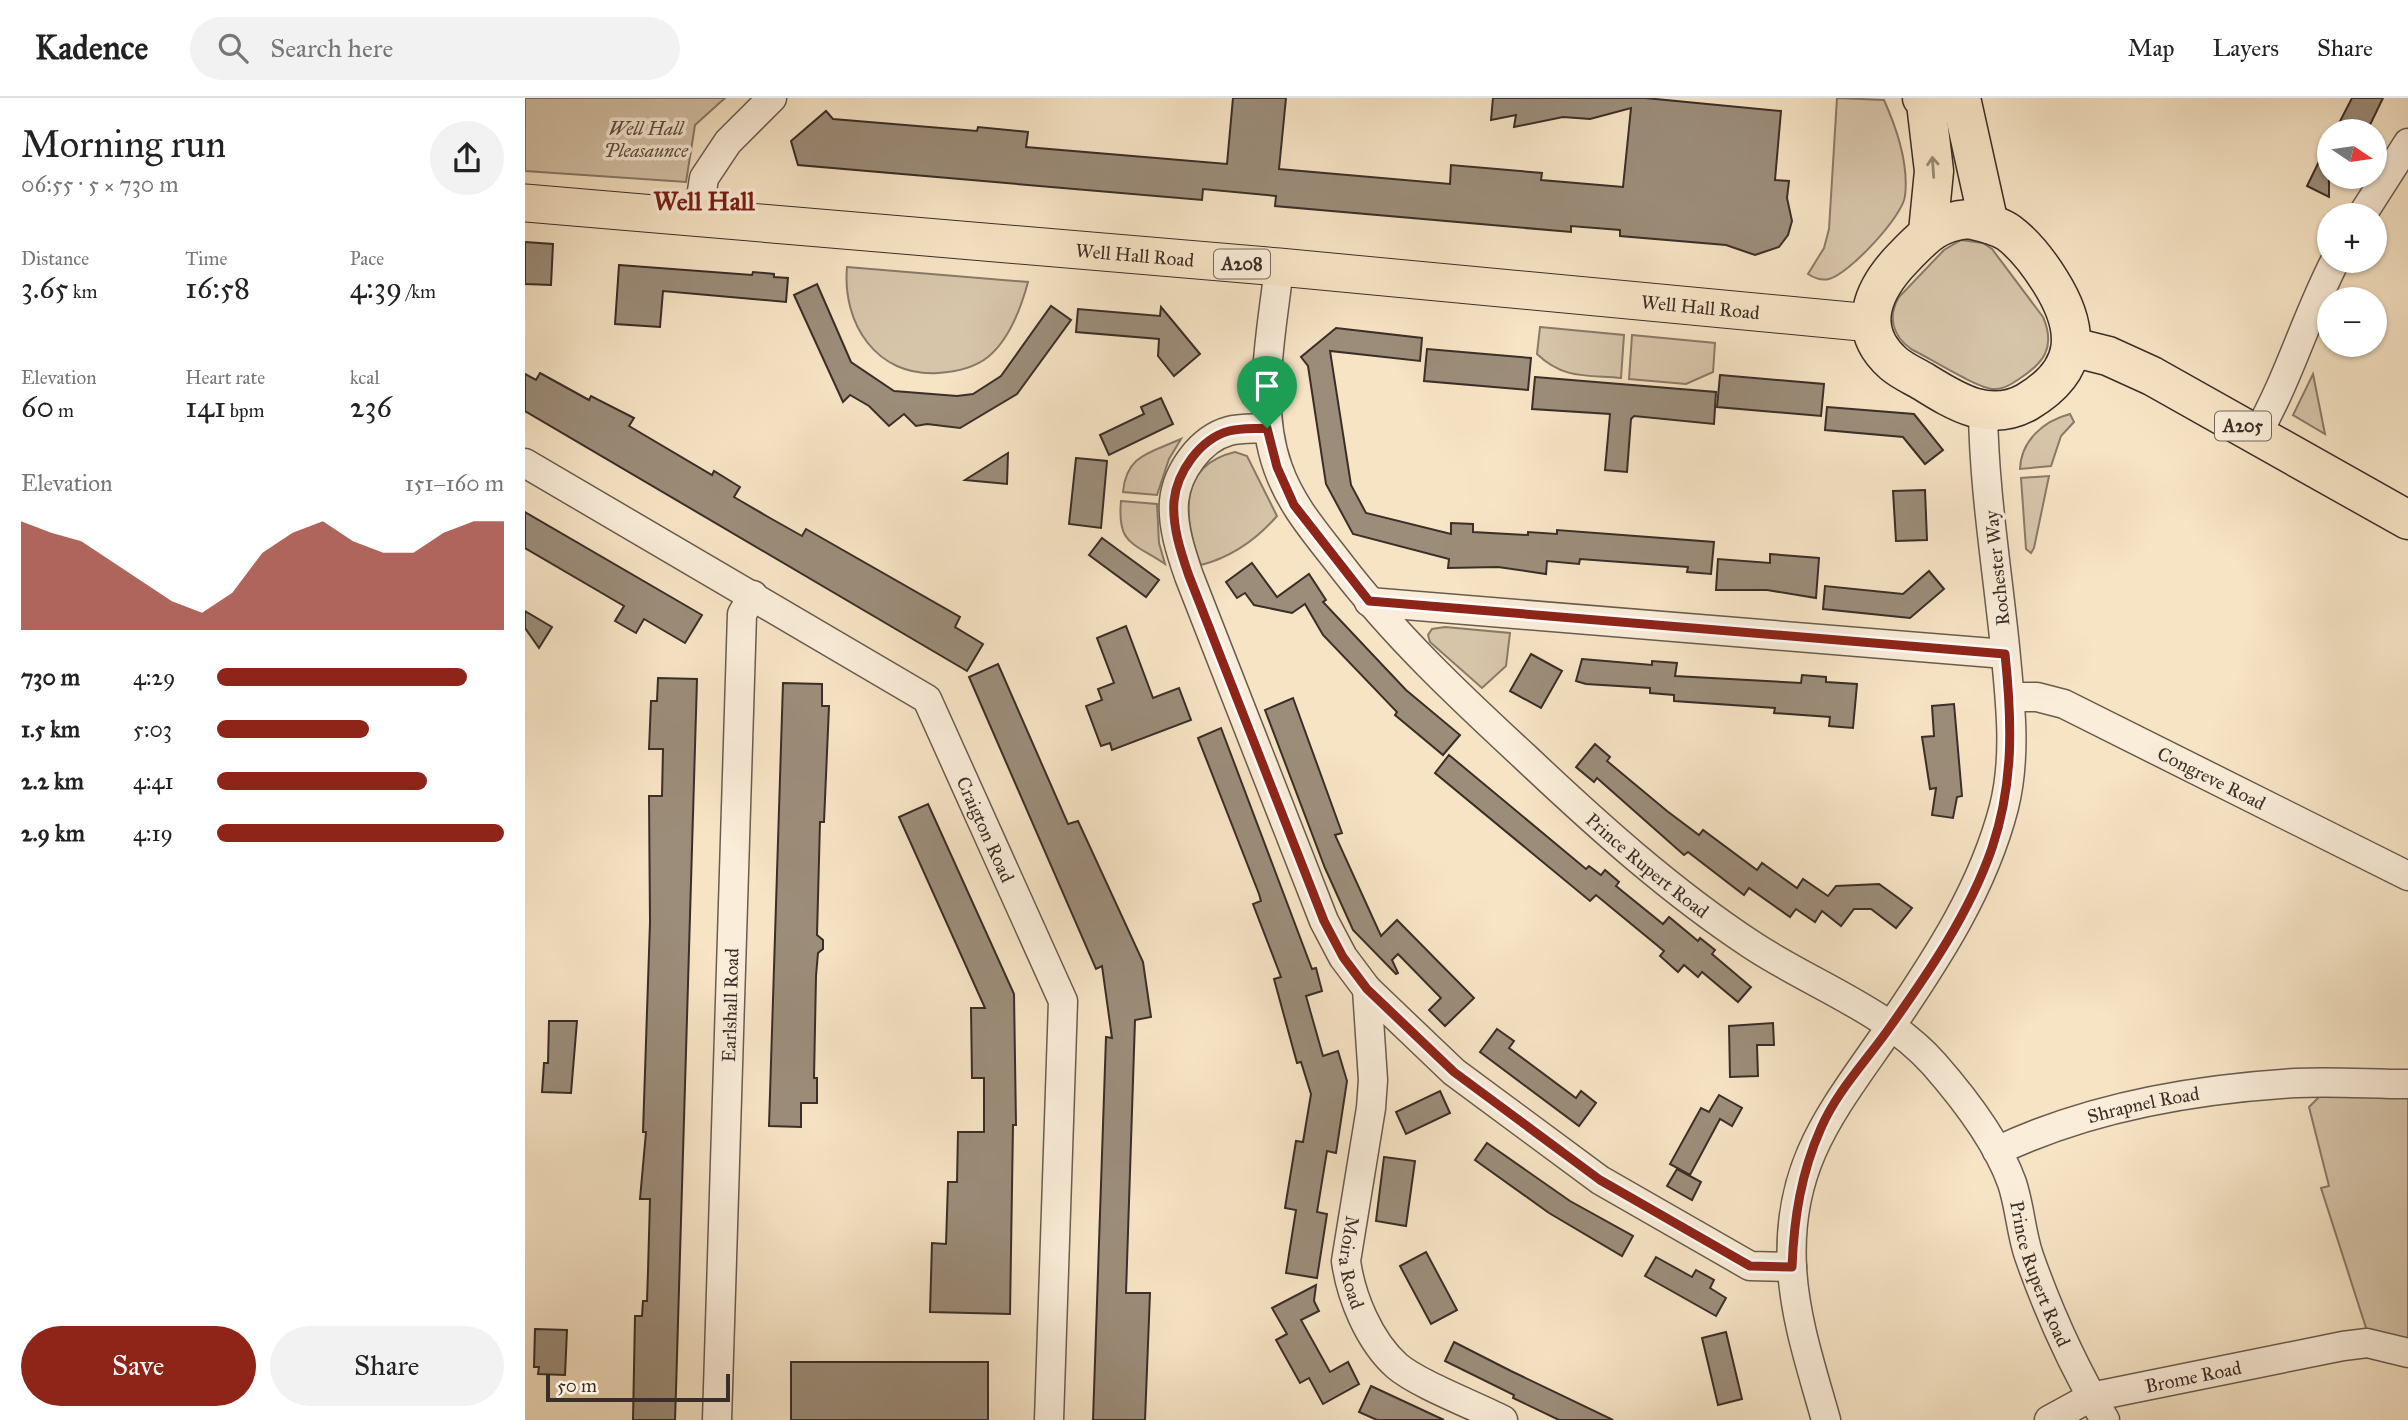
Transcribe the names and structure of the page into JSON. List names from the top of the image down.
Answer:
{
  "streets": {
    "highway": ["A205"],
    "main road": ["Well Hall Road", "A208"],
    "street": [
      "Rochester Way",
      "Congreve Road",
      "Craigton Road",
      "Prince Rupert Road",
      "Earlshall Road",
      "Shrapnel Road",
      "Moira Road",
      "Brome Road"
    ]
  },
  "crossings": [
    ["Well Hall Road", "A205"],
    ["Well Hall Road", "Rochester Way"],
    ["Well Hall Road", "Prince Rupert Road"],
    ["A205", "Rochester Way"],
    ["Rochester Way", "Congreve Road"],
    ["Rochester Way", "Prince Rupert Road"],
    ["Craigton Road", "Earlshall Road"],
    ["Prince Rupert Road", "Shrapnel Road"],
    ["Prince Rupert Road", "Brome Road"]
  ],
  "districts": ["Well Hall"],
  "parks": ["Well Hall Pleasaunce"],
  "scale_bar": "50 m",
  "north": "right",
  "page": {
    "header": "Kadence",
    "search": "Search here",
    "nav": ["Map", "Layers", "Share"],
    "heading": ["Morning run", "06:55 · 5 × 730 m"],
    "map_buttons": ["+", "−"],
    "stats": [
      ["Distance", "3.65 km"],
      ["Time", "16:58"],
      ["Pace", "4:39 /km"],
      ["Elevation", "60 m"],
      ["Heart rate", "141 bpm"],
      ["kcal", "236"]
    ],
    "chart": ["Elevation", "151–160 m"],
    "list": [
      {
        "name": "730 m",
        "note": "4:29"
      },
      {
        "name": "1.5 km",
        "note": "5:03"
      },
      {
        "name": "2.2 km",
        "note": "4:41"
      },
      {
        "name": "2.9 km",
        "note": "4:19"
      }
    ],
    "buttons": ["Save", "Share"],
    "scale": "50 m"
  }
}
